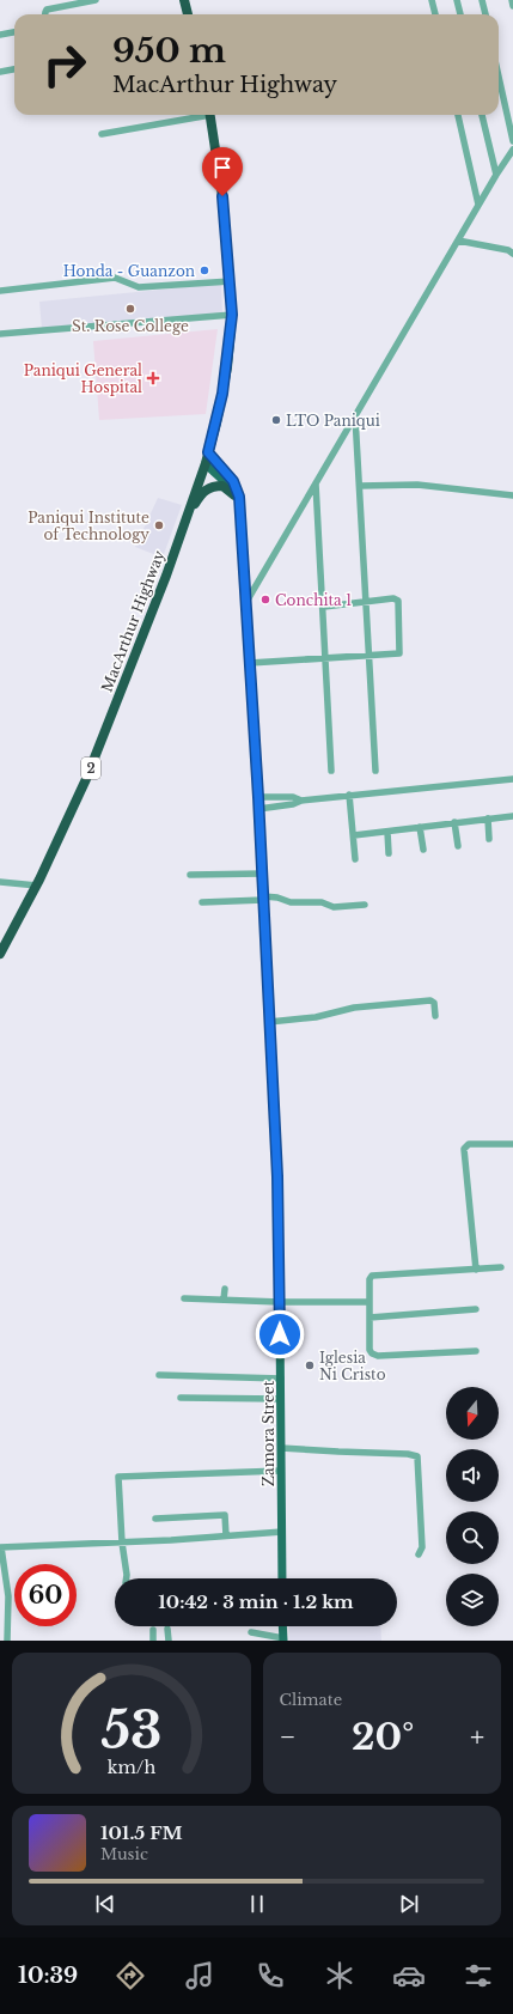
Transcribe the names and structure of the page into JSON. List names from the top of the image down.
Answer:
{
  "streets": {
    "highway": ["MacArthur Highway", "2"],
    "main road": ["Zamora Street"]
  },
  "crossings": [
    ["MacArthur Highway", "Zamora Street"]
  ],
  "places": {
    "other": [
      "Honda - Guanzon",
      "St. Rose College",
      "LTO Paniqui",
      "Paniqui Institute of Technology",
      "Conchita 1",
      "Iglesia Ni Cristo"
    ],
    "health": ["Paniqui General Hospital"]
  },
  "north": "bottom",
  "page": {
    "turn": ["950 m", "MacArthur Highway"],
    "limit": "60",
    "trip": "10:42 · 3 min · 1.2 km",
    "tile": "Climate",
    "heat": ["−", "20°", "+"],
    "song": ["101.5 FM", "Music"],
    "tabs": "10:39",
    "gauge": ["53", "km/h"]
  }
}
